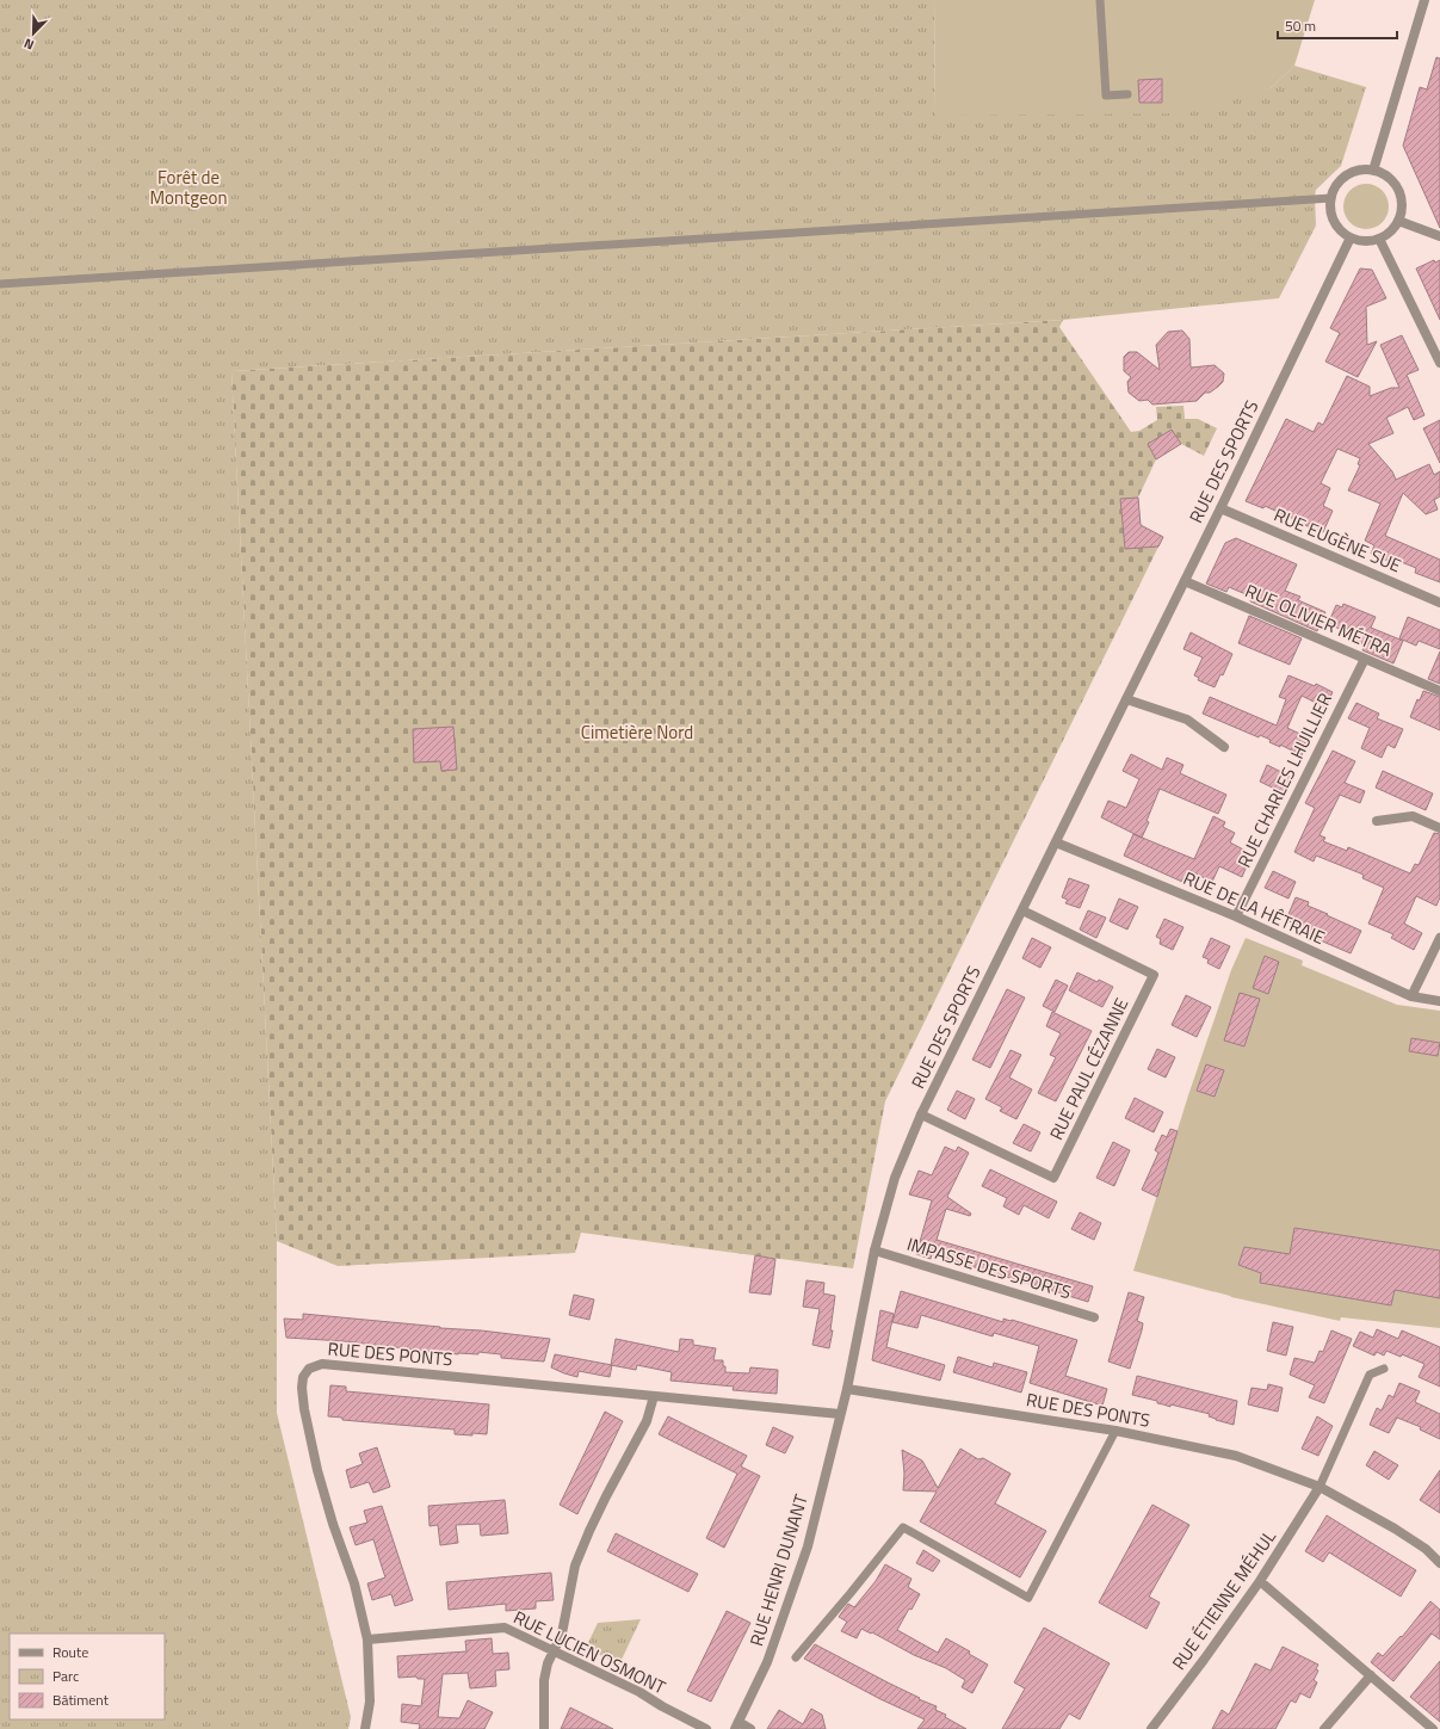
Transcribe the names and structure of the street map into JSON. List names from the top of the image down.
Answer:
{
  "streets": {
    "street": [
      "RUE DES SPORTS",
      "RUE EUGÈNE SUE",
      "RUE OLIVIER MÉTRA",
      "RUE CHARLES LHUILLIER",
      "RUE DE LA HÊTRAIE",
      "RUE PAUL CÉZANNE",
      "IMPASSE DES SPORTS",
      "RUE DES PONTS",
      "RUE HENRI DUNANT",
      "RUE ÉTIENNE MÉHUL",
      "RUE LUCIEN OSMONT"
    ]
  },
  "crossings": [
    ["RUE DES SPORTS", "RUE EUGÈNE SUE"],
    ["RUE DES SPORTS", "RUE OLIVIER MÉTRA"],
    ["RUE DES SPORTS", "RUE DE LA HÊTRAIE"],
    ["RUE DES SPORTS", "RUE PAUL CÉZANNE"],
    ["RUE DES SPORTS", "IMPASSE DES SPORTS"],
    ["RUE DES SPORTS", "RUE DES PONTS"],
    ["RUE DES SPORTS", "RUE HENRI DUNANT"],
    ["RUE OLIVIER MÉTRA", "RUE CHARLES LHUILLIER"],
    ["RUE CHARLES LHUILLIER", "RUE DE LA HÊTRAIE"],
    ["RUE DES PONTS", "RUE HENRI DUNANT"],
    ["RUE DES PONTS", "RUE ÉTIENNE MÉHUL"],
    ["RUE DES PONTS", "RUE LUCIEN OSMONT"]
  ],
  "parks": ["Forêt de Montgeon", "Cimetière Nord"],
  "legend": ["Route", "Parc", "Bâtiment"],
  "scale_bar": "50 m",
  "north": "bottom left"
}
